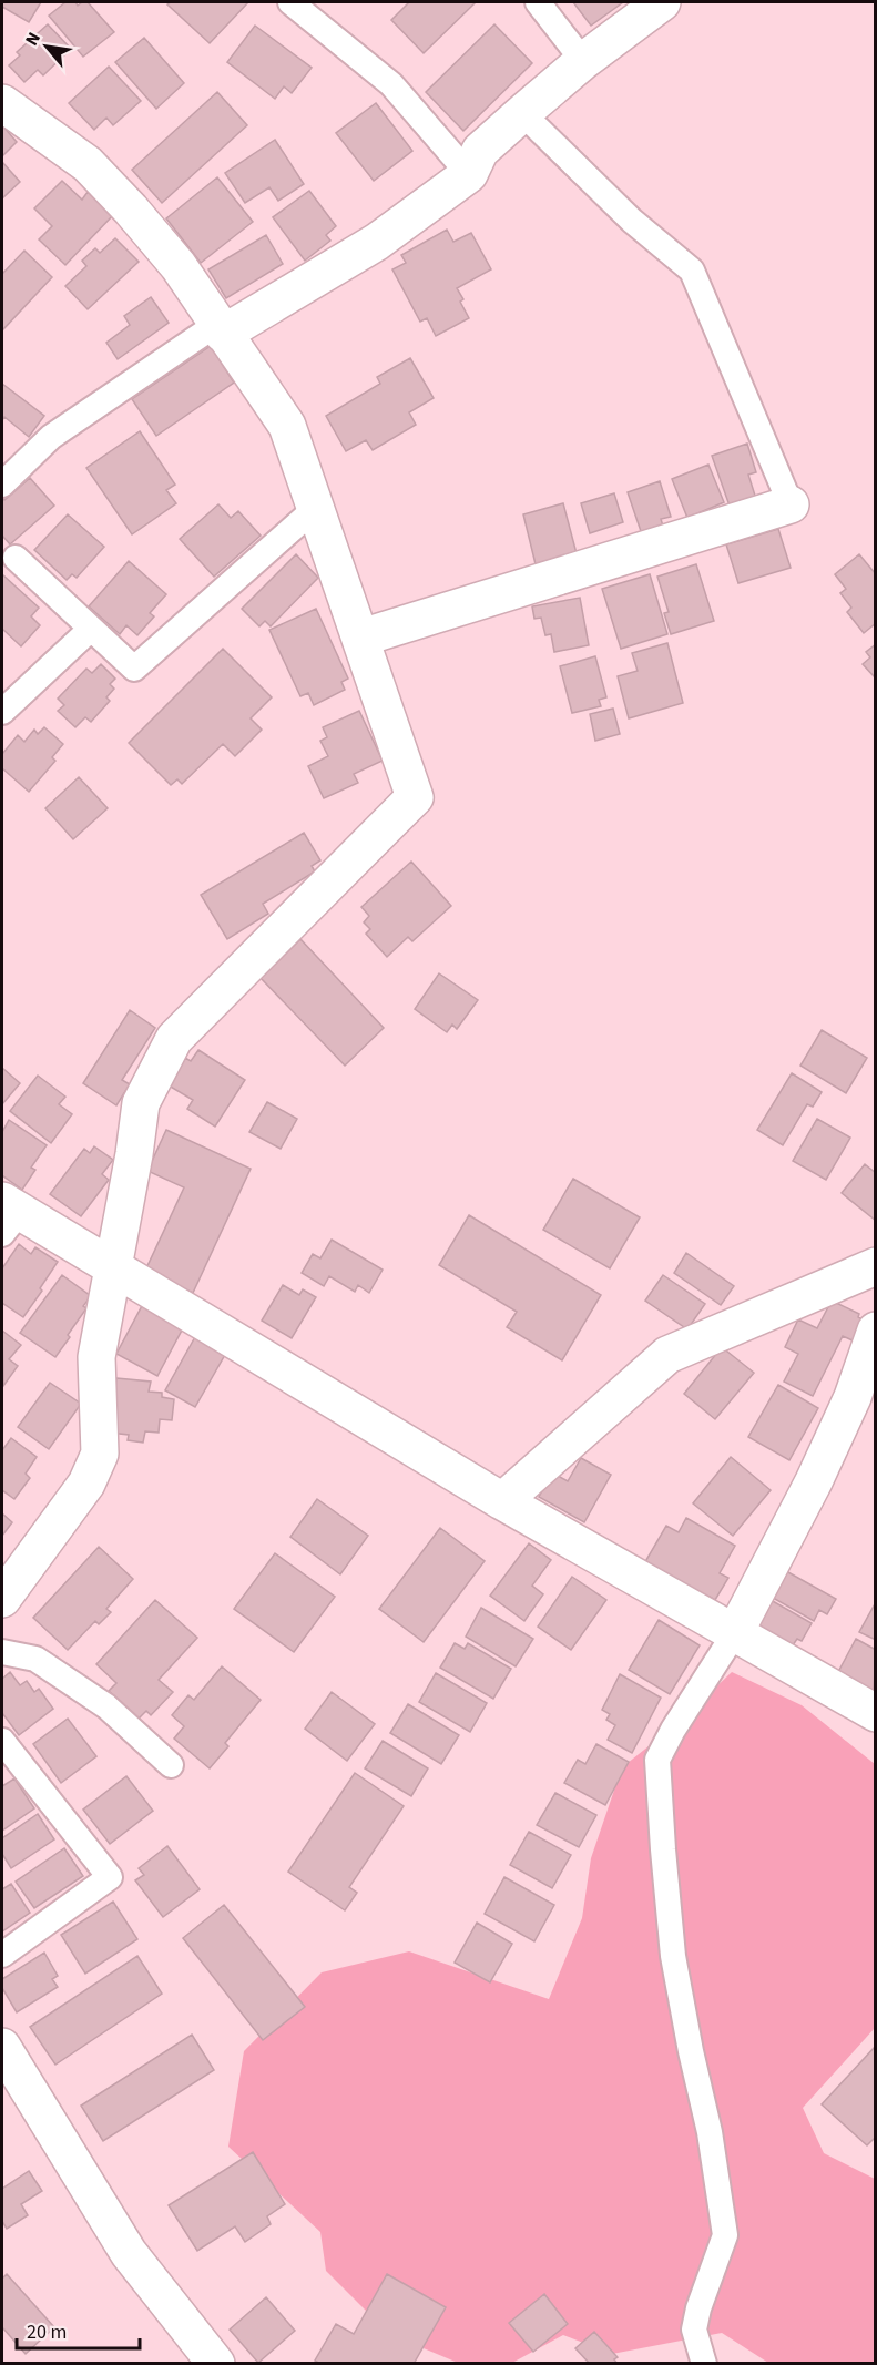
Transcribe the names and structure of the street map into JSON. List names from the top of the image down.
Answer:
{
  "scale_bar": "20 m",
  "north": "top left"
}
